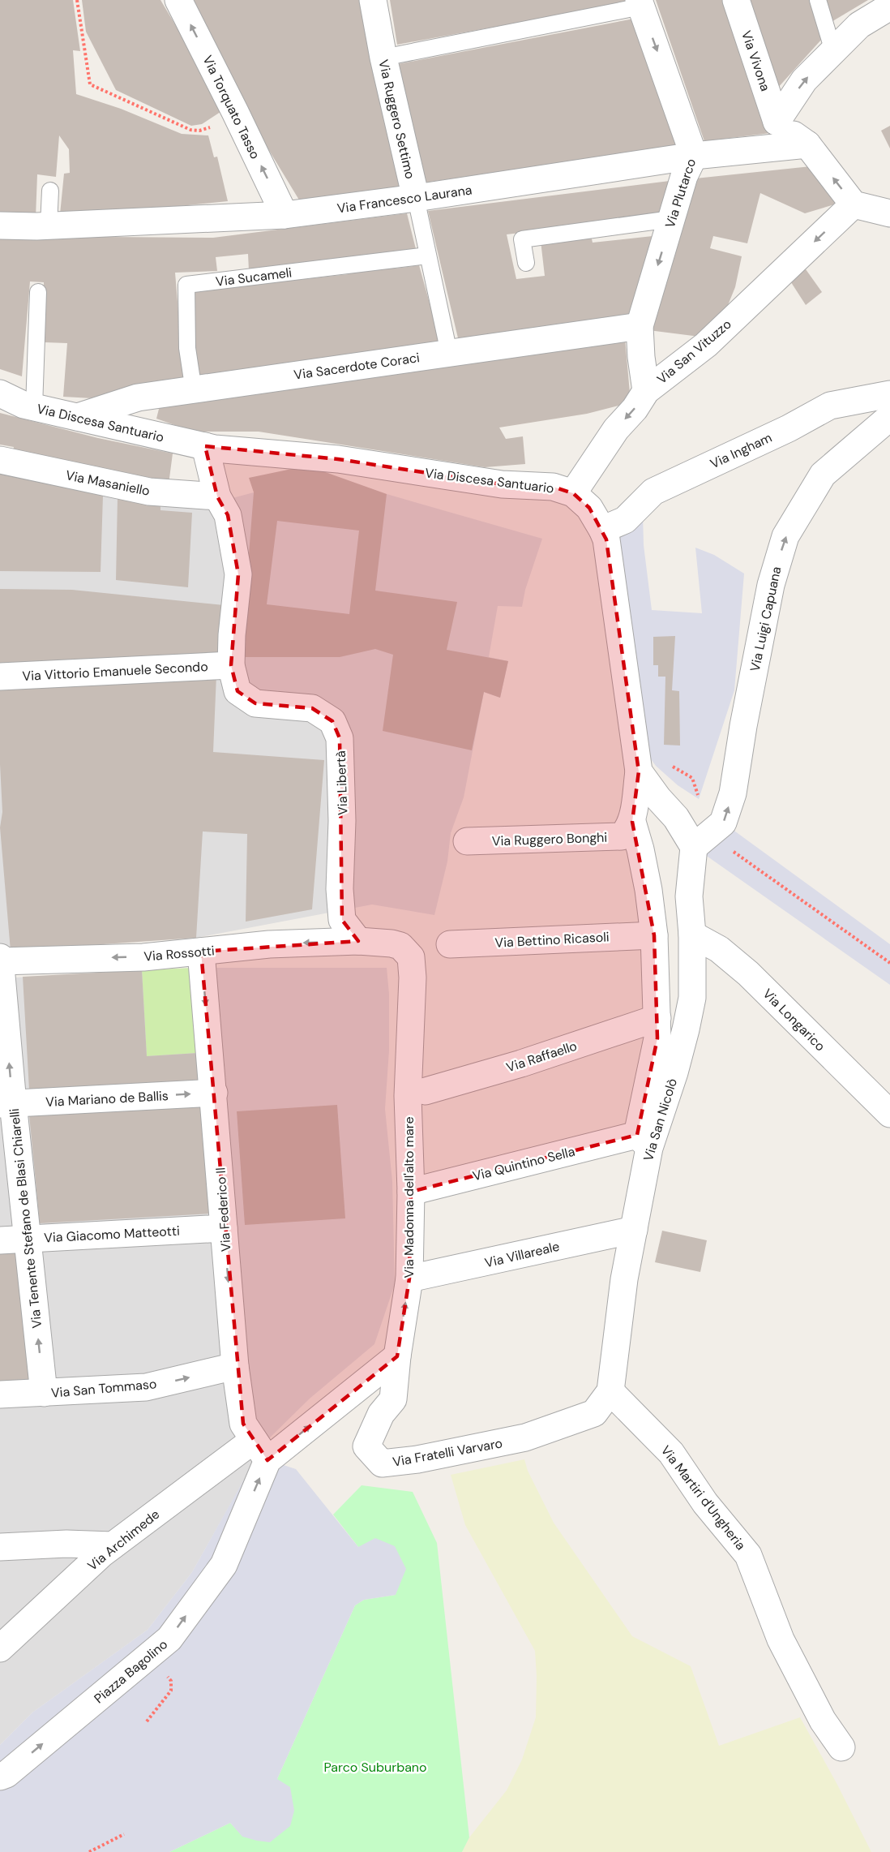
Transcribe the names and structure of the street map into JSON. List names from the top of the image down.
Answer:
{
  "streets": {
    "street": [
      "Via Vivona",
      "Via Torquato Tasso",
      "Via Ruggero Settimo",
      "Via Plutarco",
      "Via Francesco Laurana",
      "Via San Vituzzo",
      "Via Sacerdote Coraci",
      "Via Discesa Santuario",
      "Via Ingham",
      "Via Masaniello",
      "Via Luigi Capuana",
      "Via Vittorio Emanuele Secondo",
      "Via Libertà",
      "Via Ruggero Bonghi",
      "Via Bettino Ricasoli",
      "Via Rossotti",
      "Via Longarico",
      "Via Raffaello",
      "Via Mariano de Ballis",
      "Via San Nicolò",
      "Via Quintino Sella",
      "Via Madonna dell'alto mare",
      "Via Federico II",
      "Via Tenente Stefano de Blasi Chiarelli",
      "Via Giacomo Matteotti",
      "Via Villareale",
      "Via San Tommaso",
      "Via Fratelli Varvaro",
      "Via Martiri d'Ungheria",
      "Via Archimede",
      "Piazza Bagolino"
    ],
    "lane": ["Via Sucameli"]
  },
  "crossings": [
    ["Via Torquato Tasso", "Via Francesco Laurana"],
    ["Via Ruggero Settimo", "Via Francesco Laurana"],
    ["Via Ruggero Settimo", "Via Sucameli"],
    ["Via Ruggero Settimo", "Via Sacerdote Coraci"],
    ["Via Plutarco", "Via Francesco Laurana"],
    ["Via Plutarco", "Via San Vituzzo"],
    ["Via Plutarco", "Via Sacerdote Coraci"],
    ["Via Sucameli", "Via Sacerdote Coraci"],
    ["Via San Vituzzo", "Via Discesa Santuario"],
    ["Via Sacerdote Coraci", "Via Discesa Santuario"],
    ["Via Discesa Santuario", "Via Ingham"],
    ["Via Discesa Santuario", "Via Luigi Capuana"],
    ["Via Discesa Santuario", "Via Libertà"],
    ["Via Discesa Santuario", "Via San Nicolò"],
    ["Via Masaniello", "Via Libertà"],
    ["Via Luigi Capuana", "Via San Nicolò"],
    ["Via Vittorio Emanuele Secondo", "Via Libertà"],
    ["Via Libertà", "Via Rossotti"],
    ["Via Rossotti", "Via Raffaello"],
    ["Via Rossotti", "Via Madonna dell'alto mare"],
    ["Via Rossotti", "Via Federico II"],
    ["Via Rossotti", "Via Tenente Stefano de Blasi Chiarelli"],
    ["Via Longarico", "Via San Nicolò"],
    ["Via Raffaello", "Via Madonna dell'alto mare"],
    ["Via Mariano de Ballis", "Via Federico II"],
    ["Via Mariano de Ballis", "Via Tenente Stefano de Blasi Chiarelli"],
    ["Via San Nicolò", "Via Quintino Sella"],
    ["Via San Nicolò", "Via Villareale"],
    ["Via San Nicolò", "Via Fratelli Varvaro"],
    ["Via San Nicolò", "Via Martiri d'Ungheria"],
    ["Via Quintino Sella", "Via Madonna dell'alto mare"],
    ["Via Madonna dell'alto mare", "Via Villareale"],
    ["Via Madonna dell'alto mare", "Via Fratelli Varvaro"],
    ["Via Federico II", "Via Giacomo Matteotti"],
    ["Via Federico II", "Via San Tommaso"],
    ["Via Federico II", "Via Archimede"],
    ["Via Federico II", "Piazza Bagolino"],
    ["Via Tenente Stefano de Blasi Chiarelli", "Via Giacomo Matteotti"],
    ["Via Tenente Stefano de Blasi Chiarelli", "Via San Tommaso"],
    ["Via Fratelli Varvaro", "Via Martiri d'Ungheria"],
    ["Via Archimede", "Piazza Bagolino"]
  ],
  "one_way": [
    "Via Torquato Tasso",
    "Via Plutarco",
    "Via San Vituzzo",
    "Via Luigi Capuana",
    "Via Rossotti",
    "Via Mariano de Ballis",
    "Via Federico II",
    "Via Tenente Stefano de Blasi Chiarelli",
    "Piazza Bagolino"
  ],
  "parks": ["Parco Suburbano"]
}
